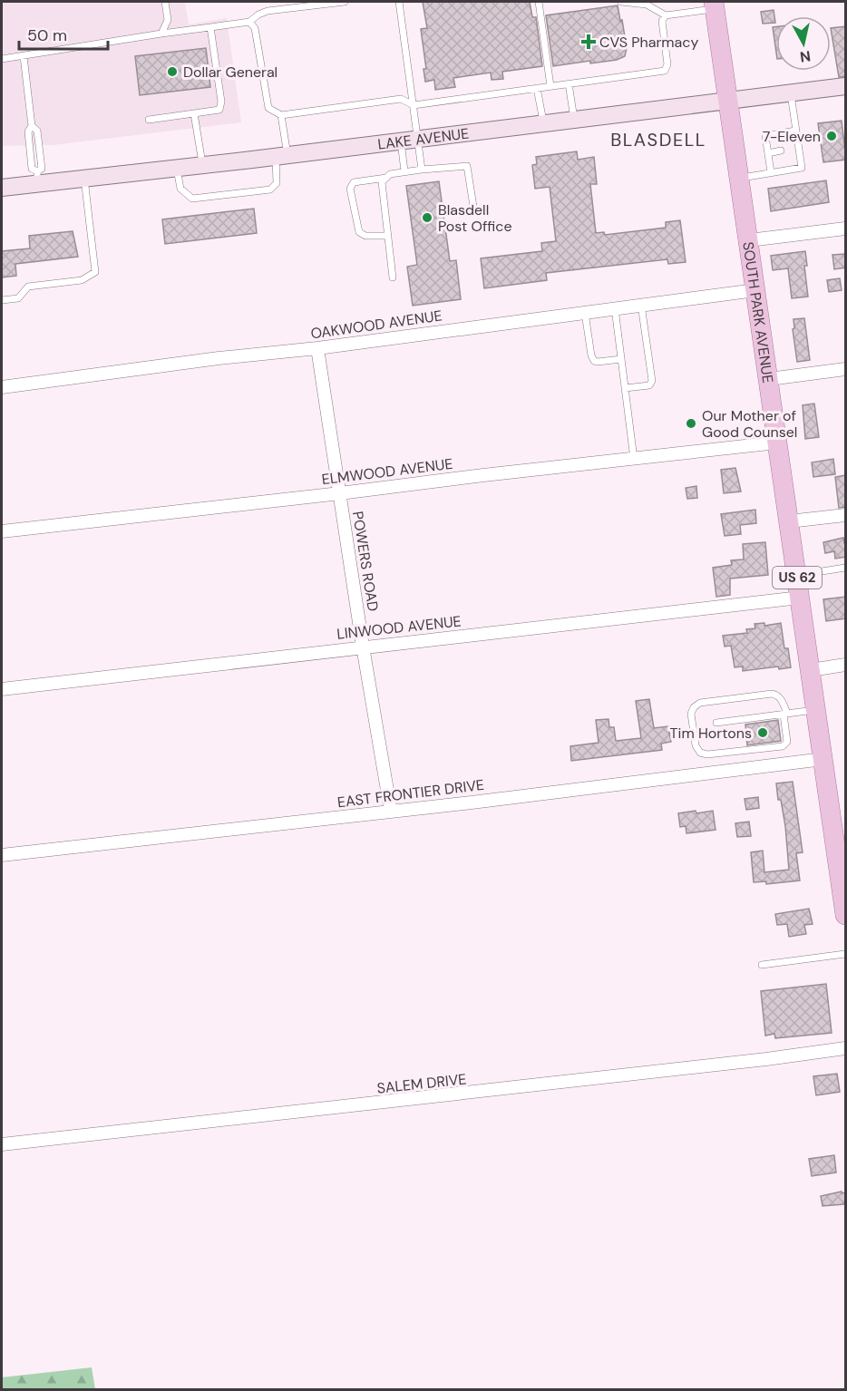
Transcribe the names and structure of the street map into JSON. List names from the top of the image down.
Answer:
{
  "streets": {
    "main road": ["SOUTH PARK AVENUE", "US 62"],
    "street": [
      "LAKE AVENUE",
      "OAKWOOD AVENUE",
      "ELMWOOD AVENUE",
      "POWERS ROAD",
      "LINWOOD AVENUE",
      "EAST FRONTIER DRIVE",
      "SALEM DRIVE"
    ]
  },
  "crossings": [
    ["LAKE AVENUE", "SOUTH PARK AVENUE"],
    ["SOUTH PARK AVENUE", "OAKWOOD AVENUE"],
    ["SOUTH PARK AVENUE", "ELMWOOD AVENUE"],
    ["SOUTH PARK AVENUE", "LINWOOD AVENUE"],
    ["SOUTH PARK AVENUE", "EAST FRONTIER DRIVE"],
    ["OAKWOOD AVENUE", "POWERS ROAD"],
    ["ELMWOOD AVENUE", "POWERS ROAD"],
    ["POWERS ROAD", "LINWOOD AVENUE"],
    ["POWERS ROAD", "EAST FRONTIER DRIVE"]
  ],
  "districts": ["BLASDELL"],
  "places": {
    "health": ["CVS Pharmacy"],
    "other": [
      "Dollar General",
      "7-Eleven",
      "Blasdell Post Office",
      "Our Mother of Good Counsel",
      "Tim Hortons"
    ]
  },
  "scale_bar": "50 m",
  "north": "bottom"
}
